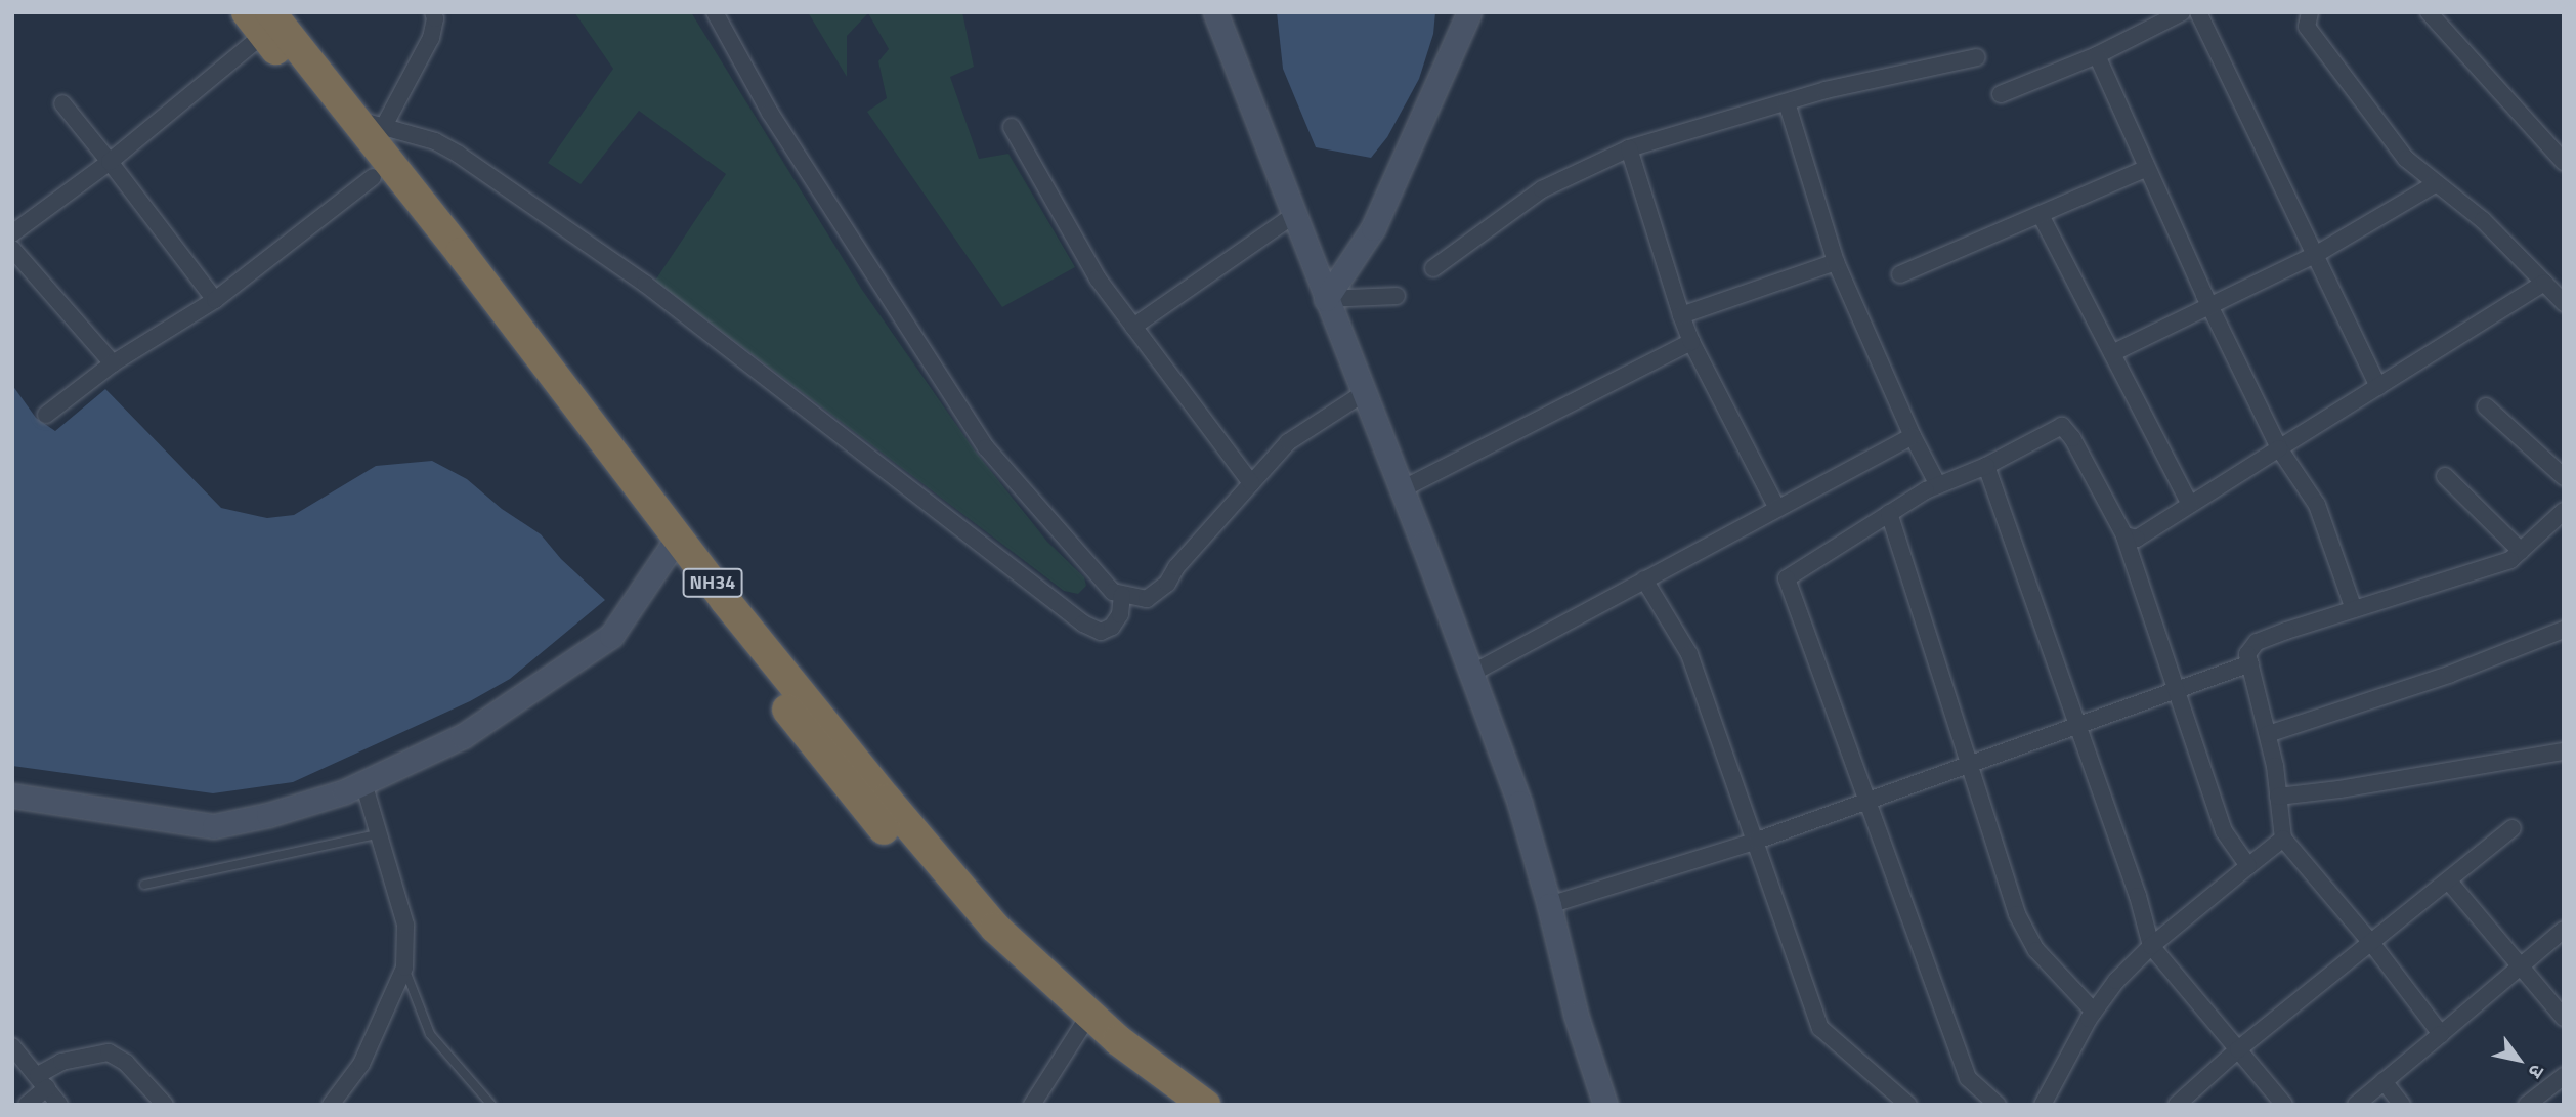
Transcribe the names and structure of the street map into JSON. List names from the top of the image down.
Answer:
{
  "streets": {
    "highway": ["NH34"]
  },
  "north": "bottom right"
}
